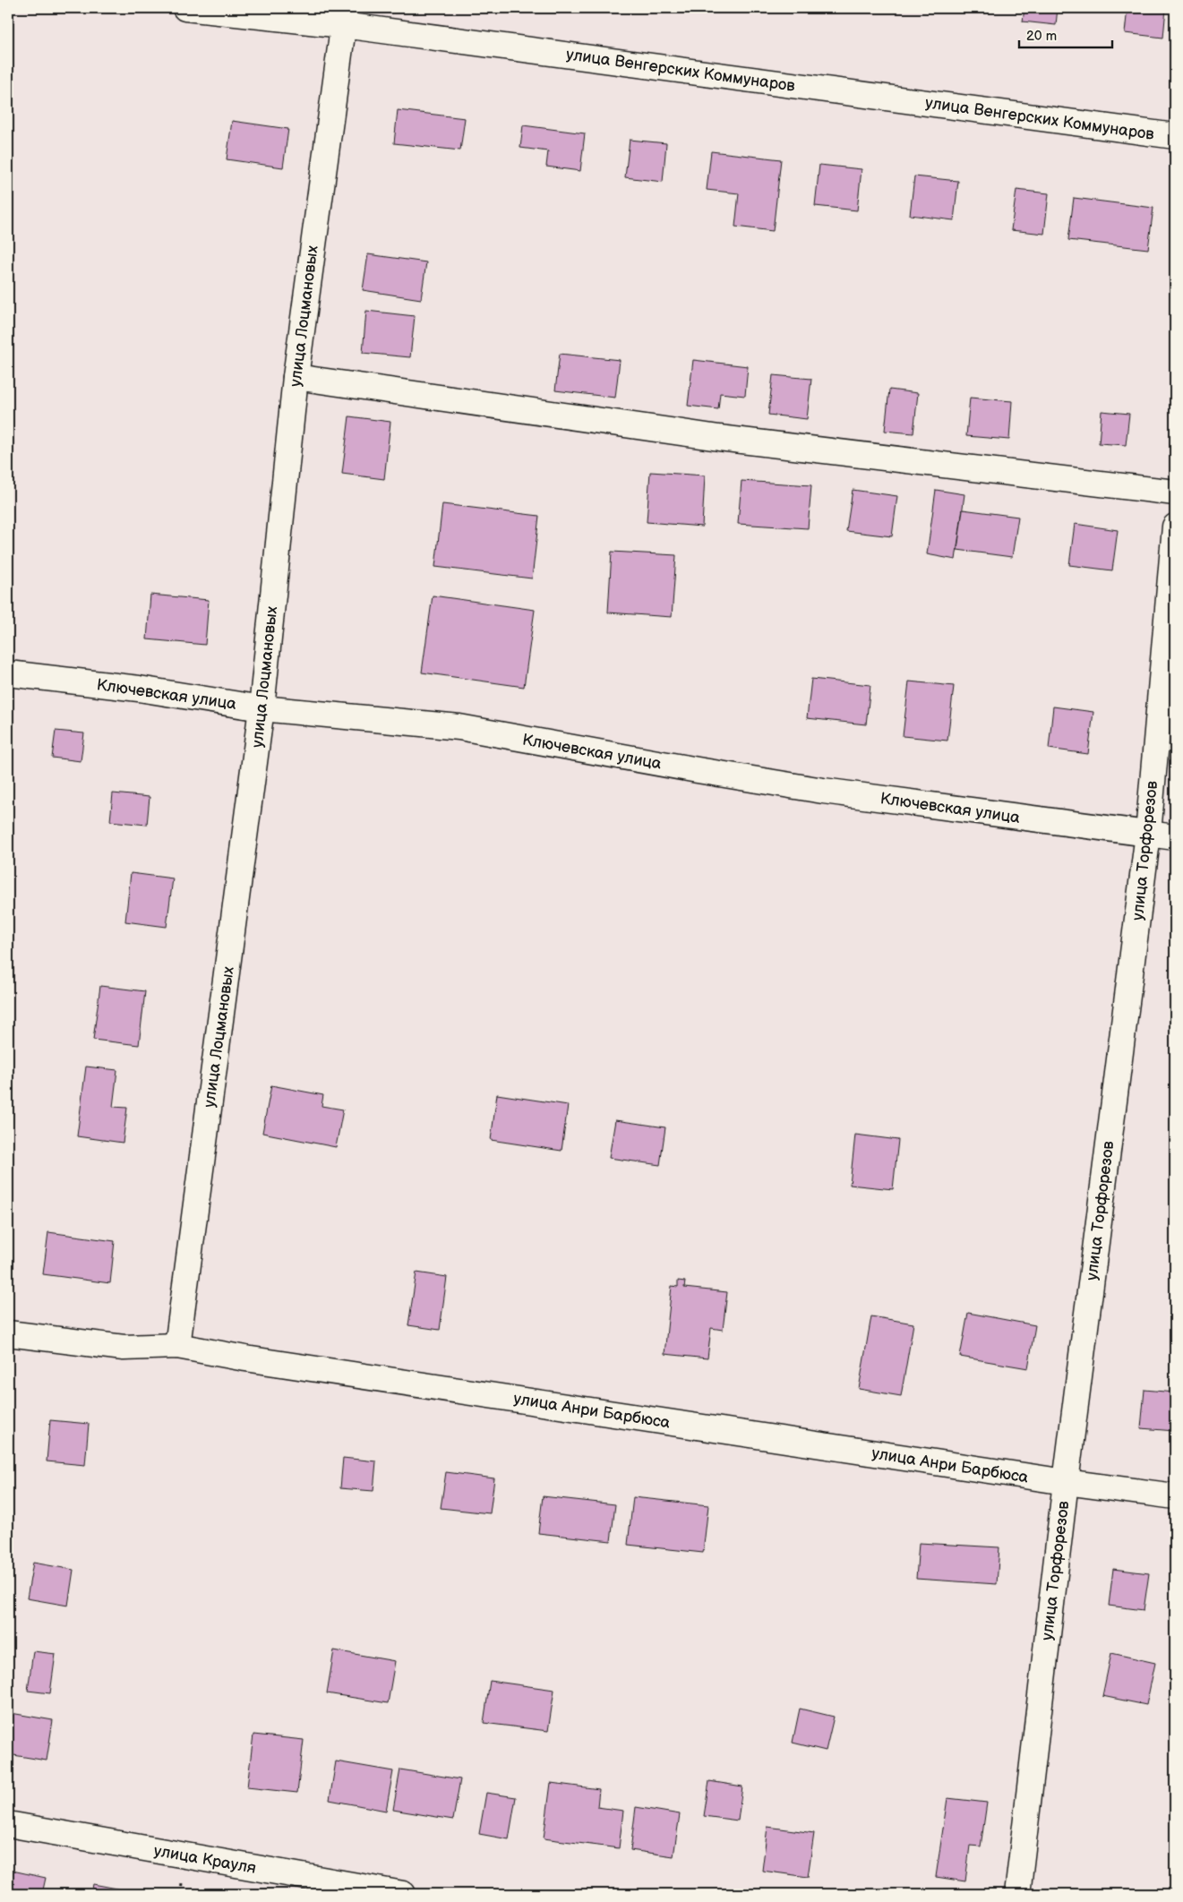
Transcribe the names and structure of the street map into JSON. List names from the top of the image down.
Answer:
{
  "streets": {
    "street": [
      "улица Венгерских Коммунаров",
      "улица Лоцмановых",
      "Ключевская улица",
      "улица Торфорезов",
      "улица Анри Барбюса",
      "улица Крауля"
    ]
  },
  "crossings": [
    ["улица Венгерских Коммунаров", "улица Лоцмановых"],
    ["улица Лоцмановых", "Ключевская улица"],
    ["улица Лоцмановых", "улица Анри Барбюса"],
    ["Ключевская улица", "улица Торфорезов"],
    ["улица Торфорезов", "улица Анри Барбюса"]
  ],
  "scale_bar": "20 m"
}
